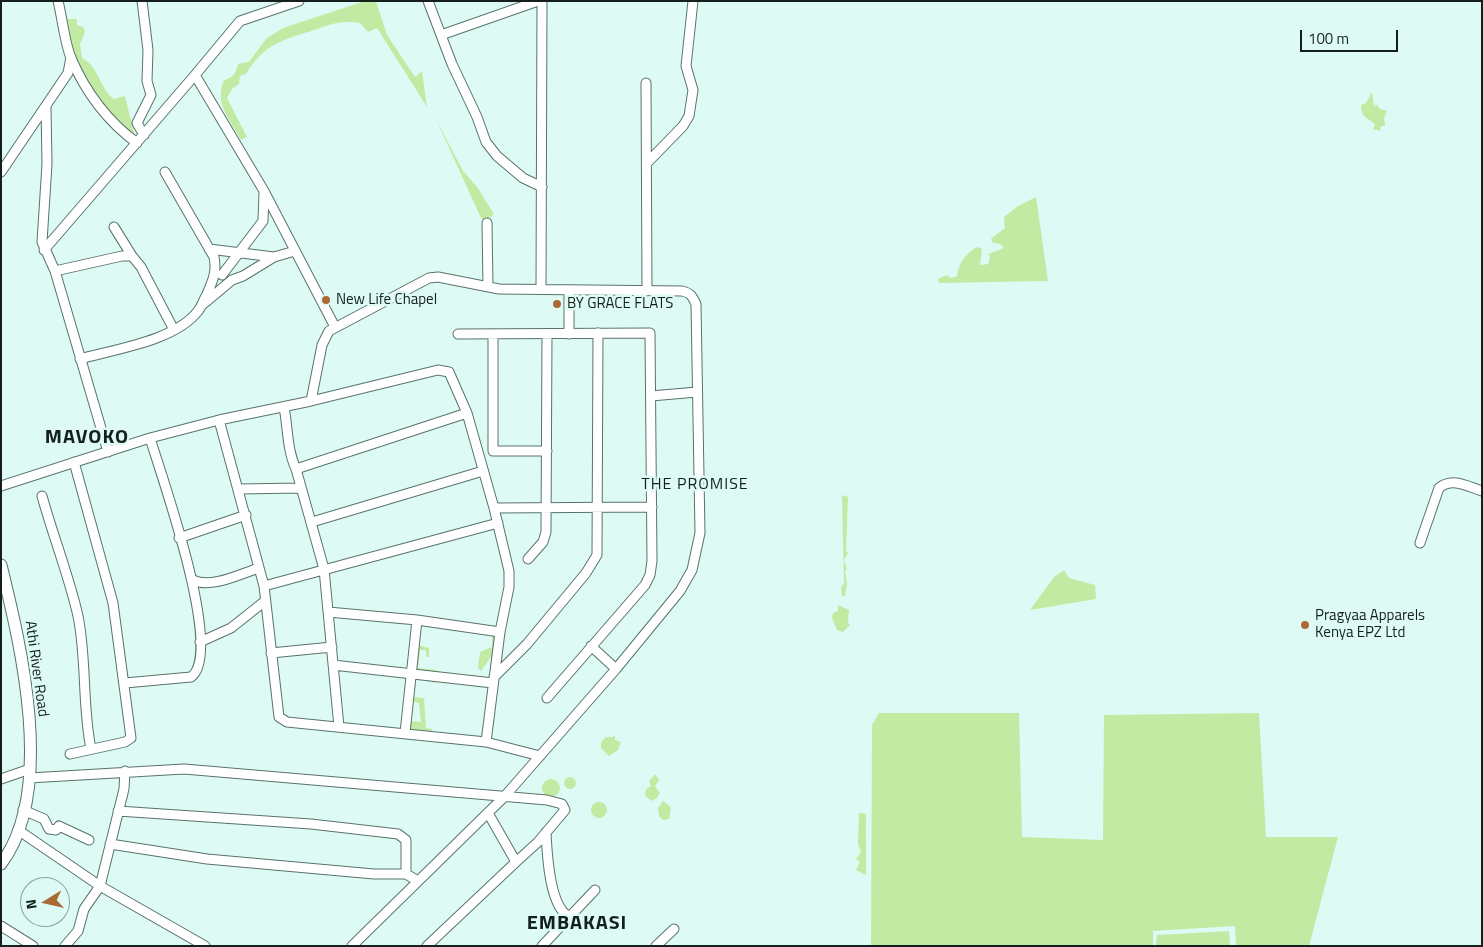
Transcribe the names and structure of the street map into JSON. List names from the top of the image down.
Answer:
{
  "streets": {
    "main road": ["Athi River Road"]
  },
  "districts": ["MAVOKO", "THE PROMISE", "EMBAKASI"],
  "places": ["New Life Chapel", "BY GRACE FLATS", "Pragyaa Apparels Kenya EPZ Ltd"],
  "scale_bar": "100 m",
  "north": "left"
}
